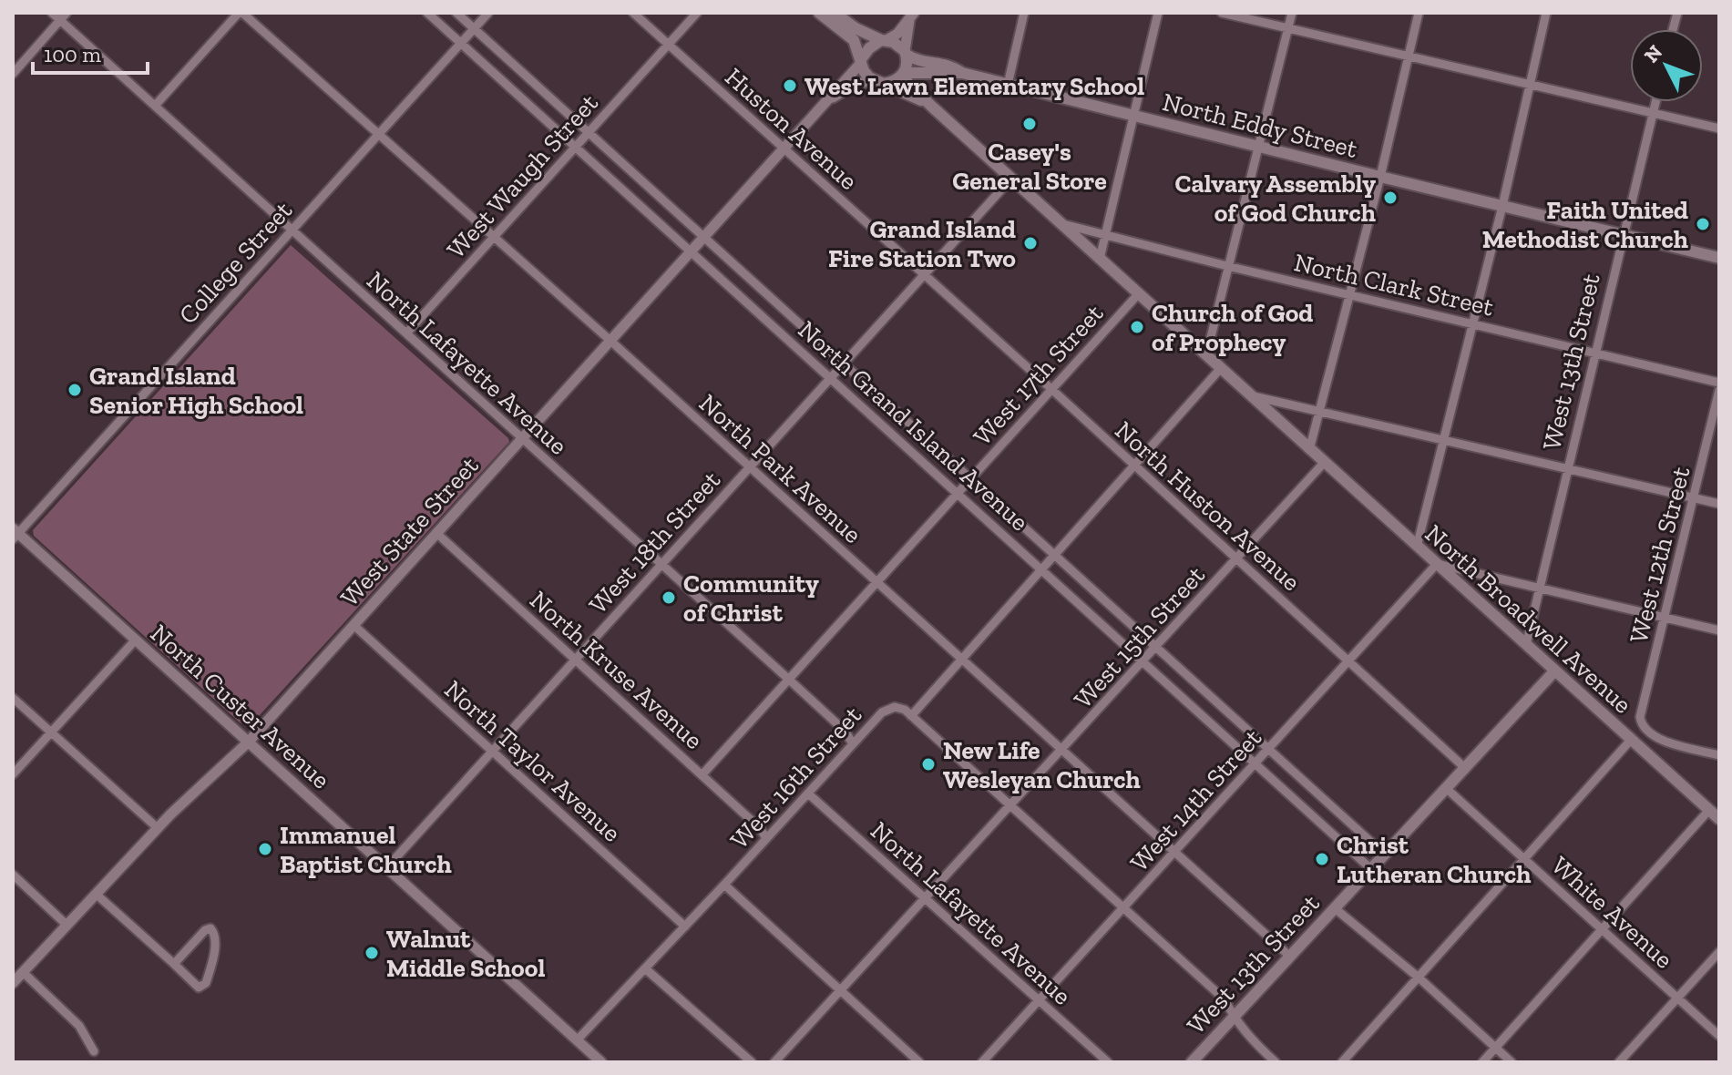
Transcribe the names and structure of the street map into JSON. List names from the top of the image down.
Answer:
{
  "streets": {
    "main road": ["North Eddy Street", "West 13th Street", "North Broadwell Avenue"],
    "street": [
      "Huston Avenue",
      "West Waugh Street",
      "College Street",
      "North Clark Street",
      "North Lafayette Avenue",
      "West 17th Street",
      "North Grand Island Avenue",
      "North Park Avenue",
      "North Huston Avenue",
      "West State Street",
      "West 18th Street",
      "West 12th Street",
      "West 15th Street",
      "North Kruse Avenue",
      "North Custer Avenue",
      "North Taylor Avenue",
      "West 16th Street",
      "West 14th Street",
      "White Avenue"
    ]
  },
  "crossings": [
    ["North Eddy Street", "West 13th Street"],
    ["North Eddy Street", "West State Street"],
    ["North Eddy Street", "North Broadwell Avenue"],
    ["Huston Avenue", "West Waugh Street"],
    ["Huston Avenue", "North Huston Avenue"],
    ["Huston Avenue", "West State Street"],
    ["Huston Avenue", "West 18th Street"],
    ["West Waugh Street", "North Lafayette Avenue"],
    ["West Waugh Street", "North Grand Island Avenue"],
    ["West Waugh Street", "North Park Avenue"],
    ["College Street", "North Lafayette Avenue"],
    ["College Street", "North Grand Island Avenue"],
    ["College Street", "North Park Avenue"],
    ["College Street", "North Custer Avenue"],
    ["North Clark Street", "West 13th Street"],
    ["North Clark Street", "North Broadwell Avenue"],
    ["West 13th Street", "North Grand Island Avenue"],
    ["West 13th Street", "North Park Avenue"],
    ["West 13th Street", "North Huston Avenue"],
    ["West 13th Street", "North Broadwell Avenue"],
    ["West 13th Street", "White Avenue"],
    ["North Lafayette Avenue", "West 17th Street"],
    ["North Lafayette Avenue", "West State Street"],
    ["North Lafayette Avenue", "West 18th Street"],
    ["North Lafayette Avenue", "West 15th Street"],
    ["North Lafayette Avenue", "West 16th Street"],
    ["North Lafayette Avenue", "West 14th Street"],
    ["West 17th Street", "North Grand Island Avenue"],
    ["West 17th Street", "North Park Avenue"],
    ["West 17th Street", "North Huston Avenue"],
    ["West 17th Street", "North Broadwell Avenue"],
    ["West 17th Street", "North Kruse Avenue"],
    ["North Grand Island Avenue", "West State Street"],
    ["North Grand Island Avenue", "West 18th Street"],
    ["North Grand Island Avenue", "West 15th Street"],
    ["North Grand Island Avenue", "West 14th Street"],
    ["North Park Avenue", "West State Street"],
    ["North Park Avenue", "West 18th Street"],
    ["North Park Avenue", "West 15th Street"],
    ["North Park Avenue", "West 14th Street"],
    ["North Huston Avenue", "West 18th Street"],
    ["North Huston Avenue", "West 15th Street"],
    ["North Huston Avenue", "West 14th Street"],
    ["West State Street", "North Broadwell Avenue"],
    ["West State Street", "North Kruse Avenue"],
    ["West State Street", "North Custer Avenue"],
    ["West State Street", "North Taylor Avenue"],
    ["West 18th Street", "North Broadwell Avenue"],
    ["West 18th Street", "North Kruse Avenue"],
    ["West 18th Street", "North Custer Avenue"],
    ["West 18th Street", "North Taylor Avenue"],
    ["North Broadwell Avenue", "West 15th Street"],
    ["North Broadwell Avenue", "West 14th Street"],
    ["North Kruse Avenue", "West 16th Street"],
    ["North Custer Avenue", "West 16th Street"],
    ["North Taylor Avenue", "West 16th Street"]
  ],
  "places": [
    "West Lawn Elementary School",
    "Casey's General Store",
    "Calvary Assembly of God Church",
    "Faith United Methodist Church",
    "Grand Island Fire Station Two",
    "Church of God of Prophecy",
    "Grand Island Senior High School",
    "Community of Christ",
    "New Life Wesleyan Church",
    "Immanuel Baptist Church",
    "Christ Lutheran Church",
    "Walnut Middle School"
  ],
  "scale_bar": "100 m",
  "north": "top left"
}
